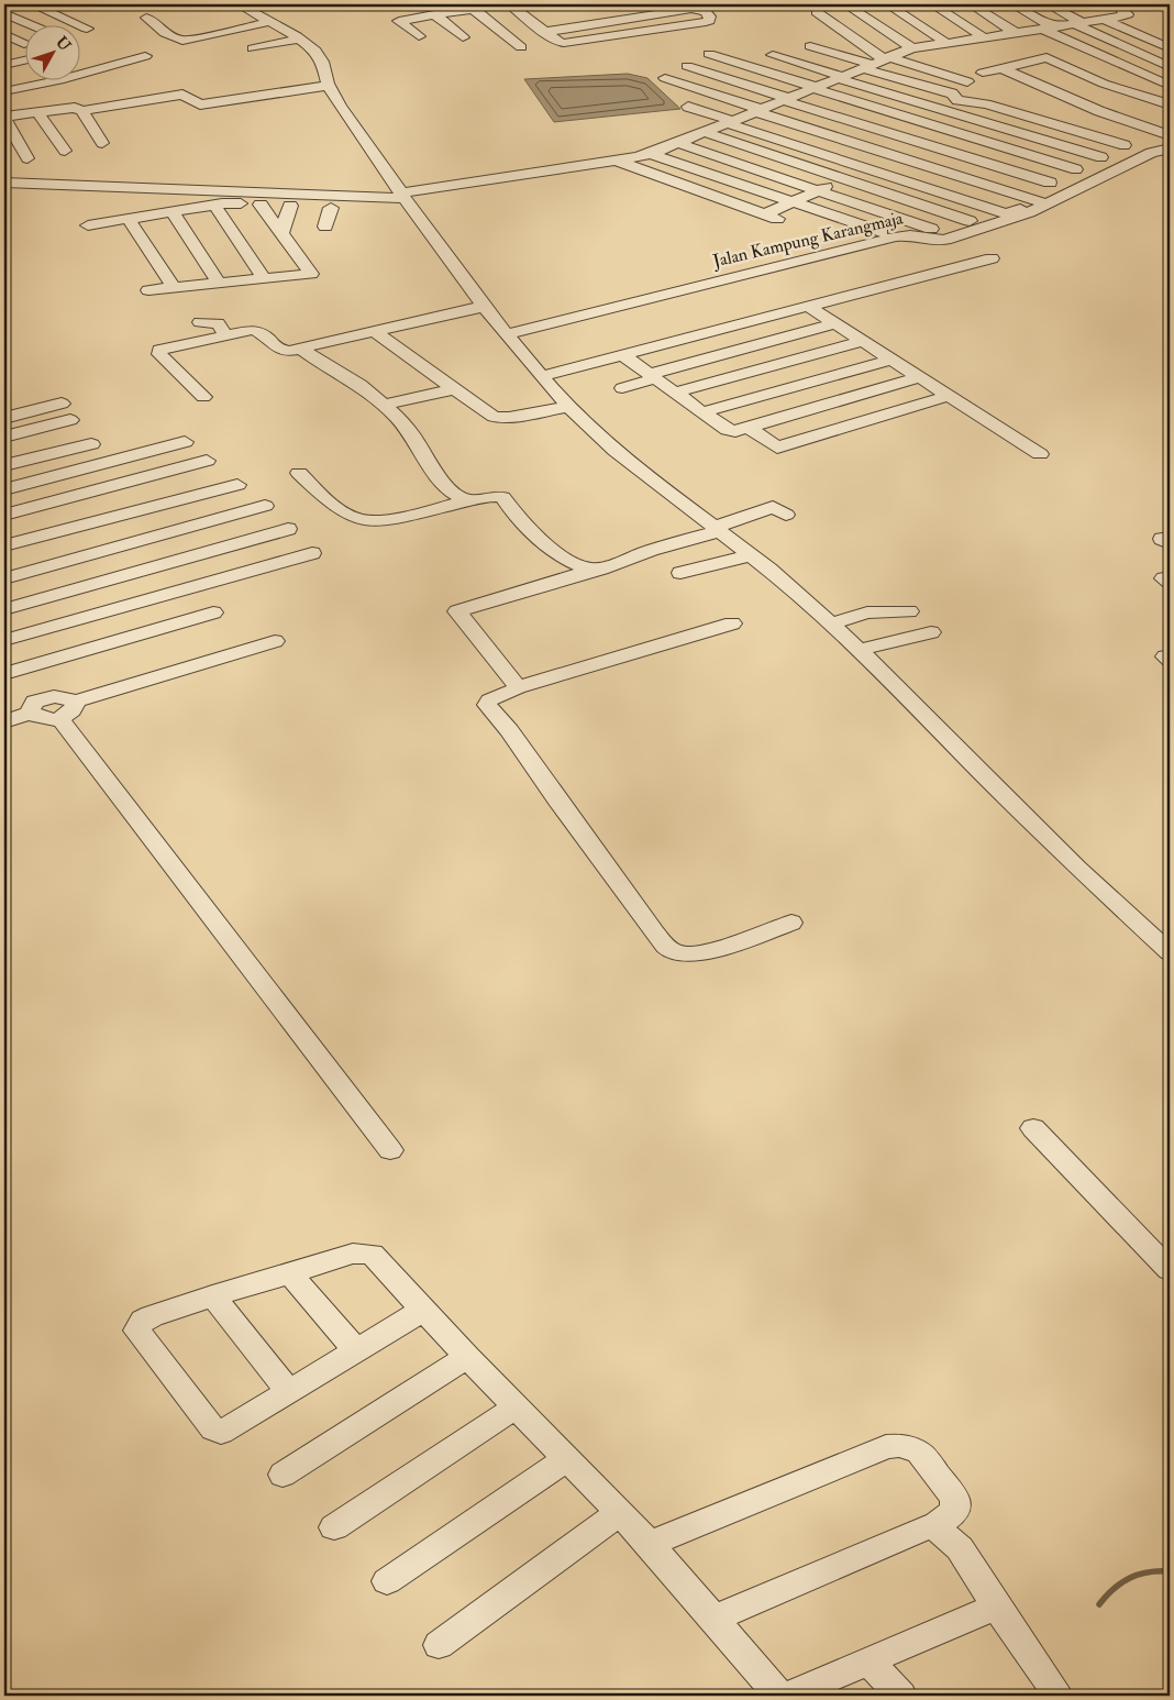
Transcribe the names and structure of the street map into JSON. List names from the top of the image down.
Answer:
{
  "streets": {
    "street": ["Jalan Kampung Karangmaja"]
  },
  "north": "top right"
}
